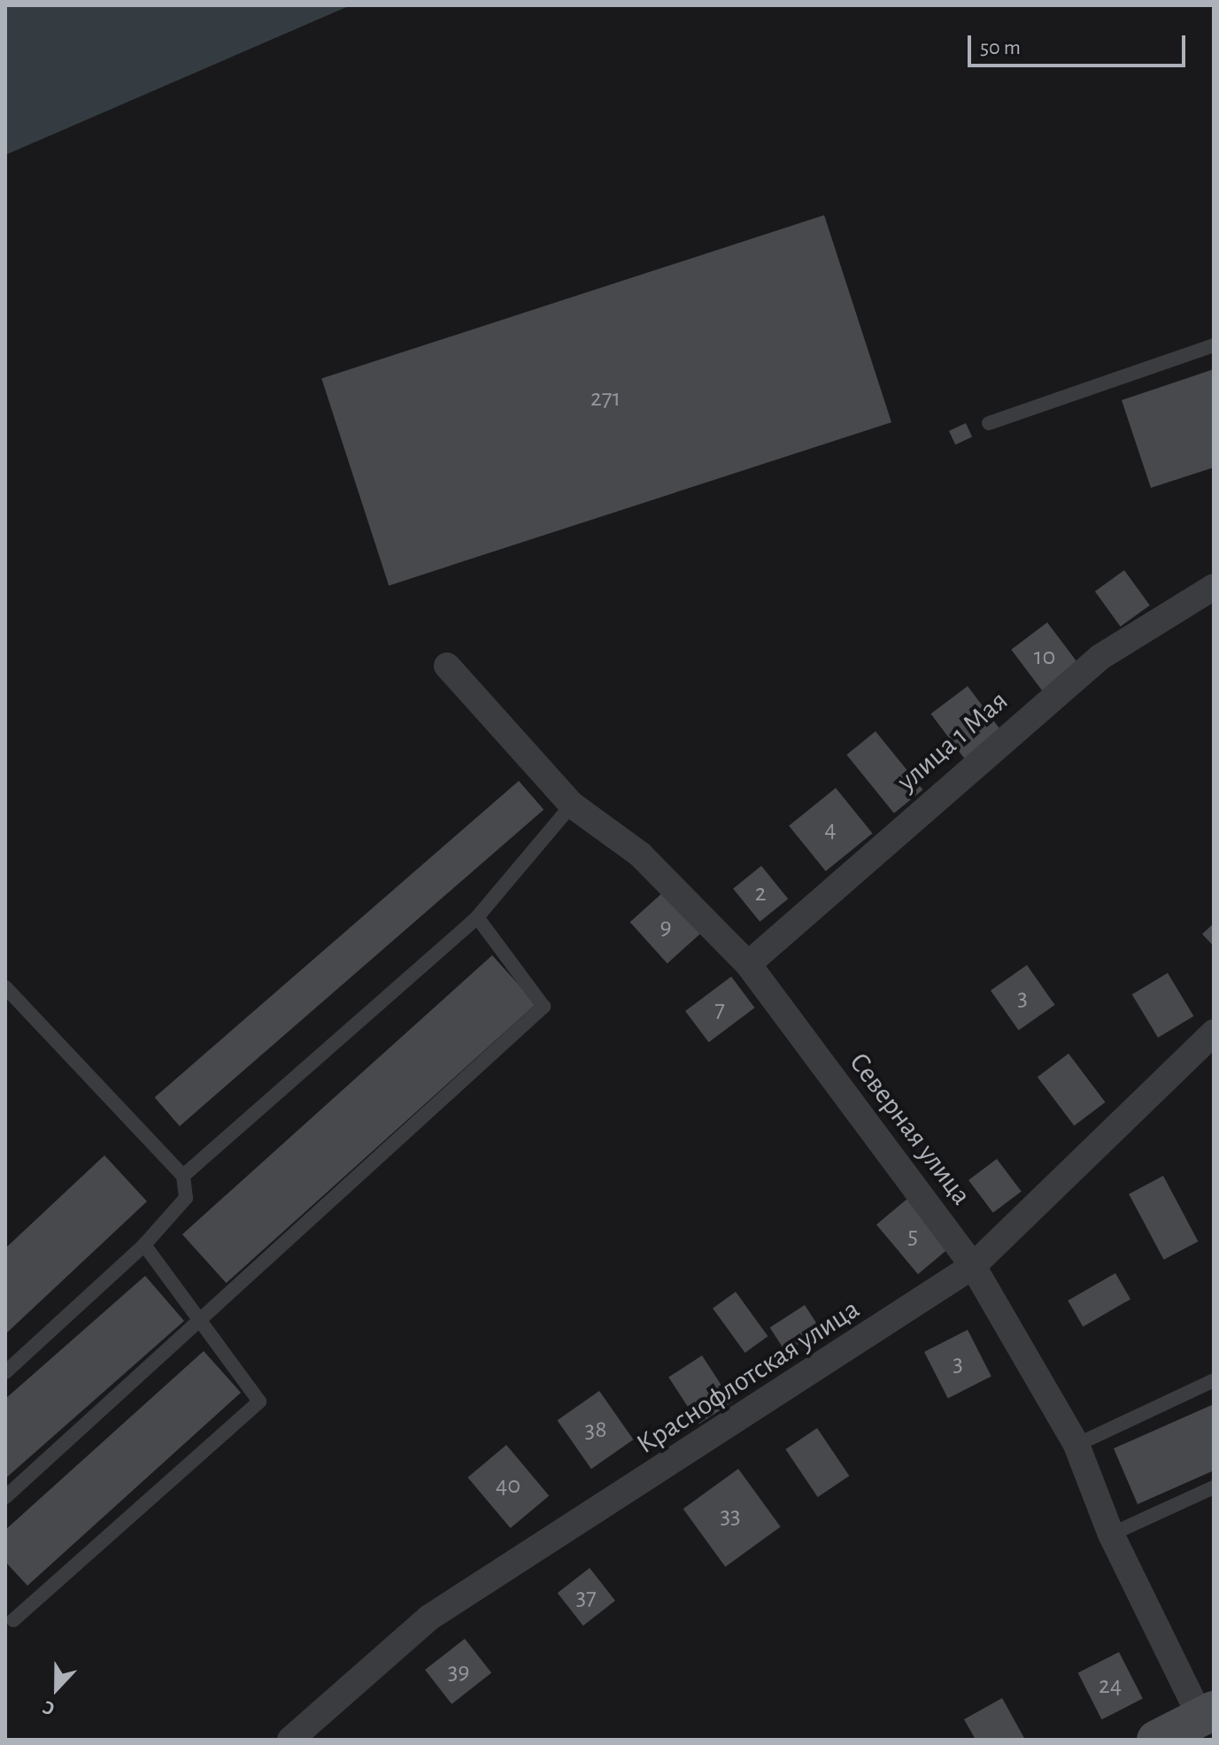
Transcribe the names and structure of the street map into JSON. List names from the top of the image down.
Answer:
{
  "streets": {
    "street": ["улица 1 Мая", "Северная улица", "Краснофлотская улица"]
  },
  "crossings": [
    ["улица 1 Мая", "Северная улица"],
    ["Северная улица", "Краснофлотская улица"]
  ],
  "house_numbers": [
    "271",
    "10",
    "4",
    "2",
    "9",
    "3",
    "7",
    "5",
    "3",
    "38",
    "40",
    "33",
    "37",
    "39",
    "24"
  ],
  "scale_bar": "50 m",
  "north": "bottom"
}
